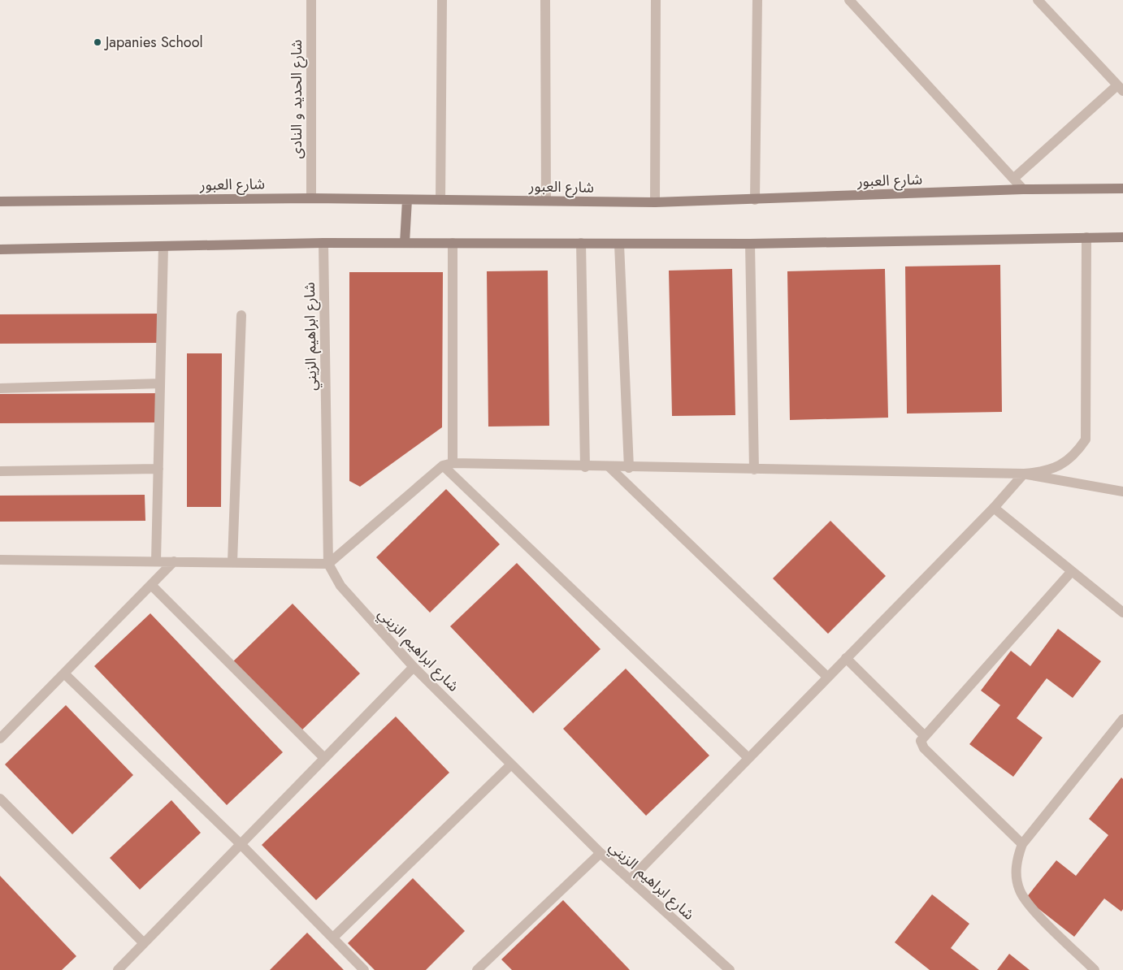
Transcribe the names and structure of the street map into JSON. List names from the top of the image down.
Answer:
{
  "streets": {
    "street": ["شارع الحديد و النادى", "شارع العبور", "شارع ابراهيم الزيني"]
  },
  "crossings": [
    ["شارع الحديد و النادى", "شارع العبور"]
  ],
  "places": ["Japanies School"]
}
